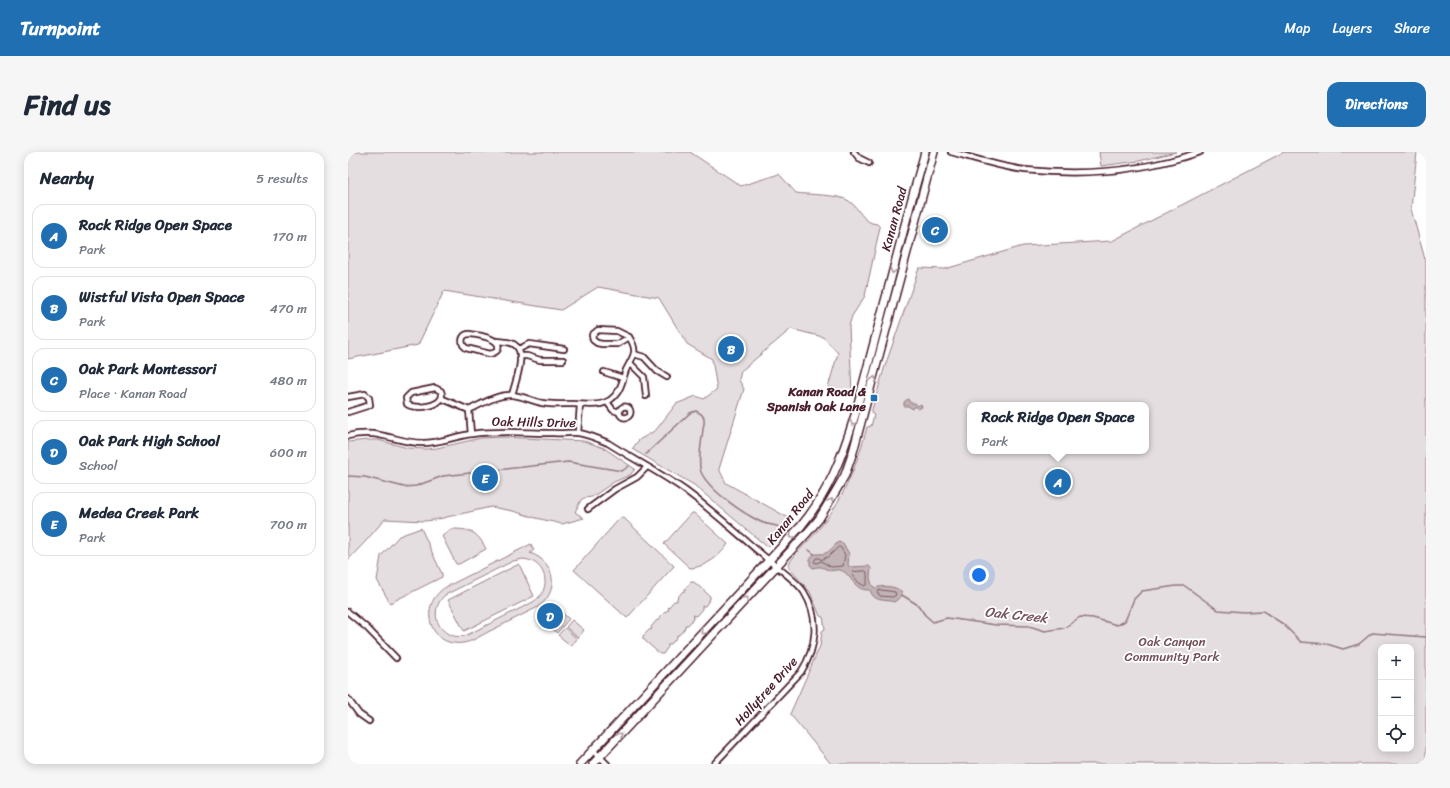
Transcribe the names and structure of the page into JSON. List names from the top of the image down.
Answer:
{
  "streets": {
    "main road": ["Kanan Road"],
    "street": ["Oak Hills Drive", "Hollytree Drive"]
  },
  "crossings": [
    ["Kanan Road", "Oak Hills Drive"],
    ["Kanan Road", "Hollytree Drive"],
    ["Oak Hills Drive", "Hollytree Drive"]
  ],
  "water": ["Oak Creek"],
  "parks": ["Oak Canyon Community Park"],
  "places": {
    "transit": ["Kanan Road & Spanish Oak Lane"]
  },
  "page": {
    "header": "Turnpoint",
    "nav": ["Map", "Layers", "Share"],
    "title": "Find us",
    "buttons": "Directions",
    "heading": ["Nearby", "5 results"],
    "list": [
      {
        "mark": "A",
        "name": "Rock Ridge Open Space",
        "note": "Park",
        "value": "170 m"
      },
      {
        "mark": "B",
        "name": "Wistful Vista Open Space",
        "note": "Park",
        "value": "470 m"
      },
      {
        "mark": "C",
        "name": "Oak Park Montessori",
        "note": "Place · Kanan Road",
        "value": "480 m"
      },
      {
        "mark": "D",
        "name": "Oak Park High School",
        "note": "School",
        "value": "600 m"
      },
      {
        "mark": "E",
        "name": "Medea Creek Park",
        "note": "Park",
        "value": "700 m"
      }
    ],
    "pins": [
      "C",
      "B",
      "E",
      "A",
      "D"
    ],
    "popup": ["Rock Ridge Open Space", "Park"],
    "map_buttons": ["+", "−"]
  }
}
